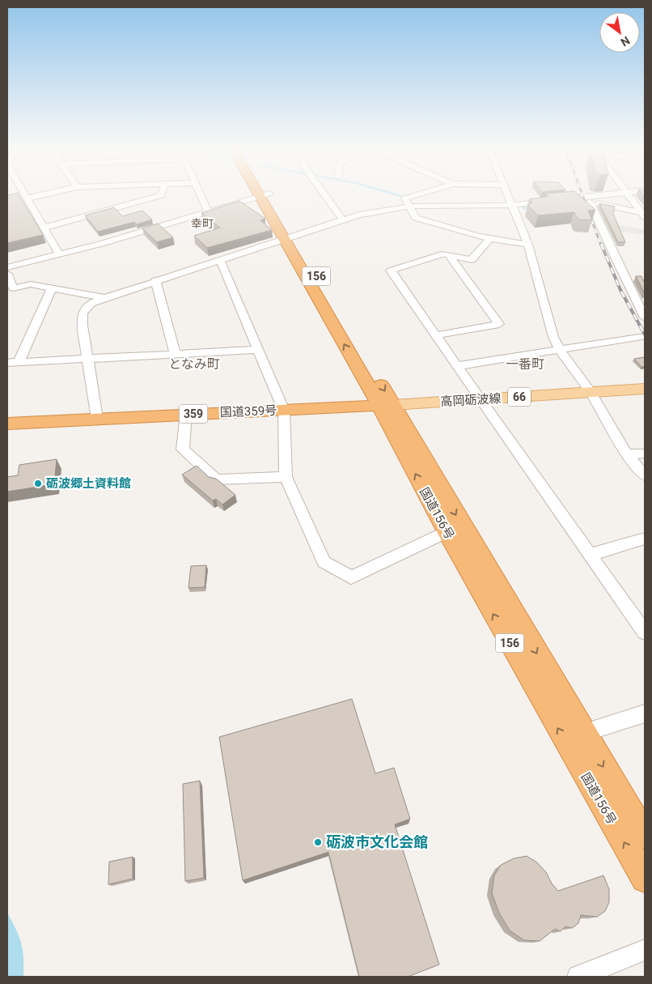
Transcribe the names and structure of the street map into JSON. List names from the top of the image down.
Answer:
{
  "streets": {
    "highway": [
      "156",
      "国道359号",
      "359",
      "国道156号"
    ],
    "main road": ["66", "高岡砺波線"]
  },
  "crossings": [
    ["高岡砺波線", "国道359号"],
    ["高岡砺波線", "国道156号"],
    ["国道359号", "国道156号"]
  ],
  "districts": ["幸町", "となみ町", "一番町"],
  "places": ["砺波郷土資料館", "砺波市文化会館"],
  "north": "bottom right"
}
